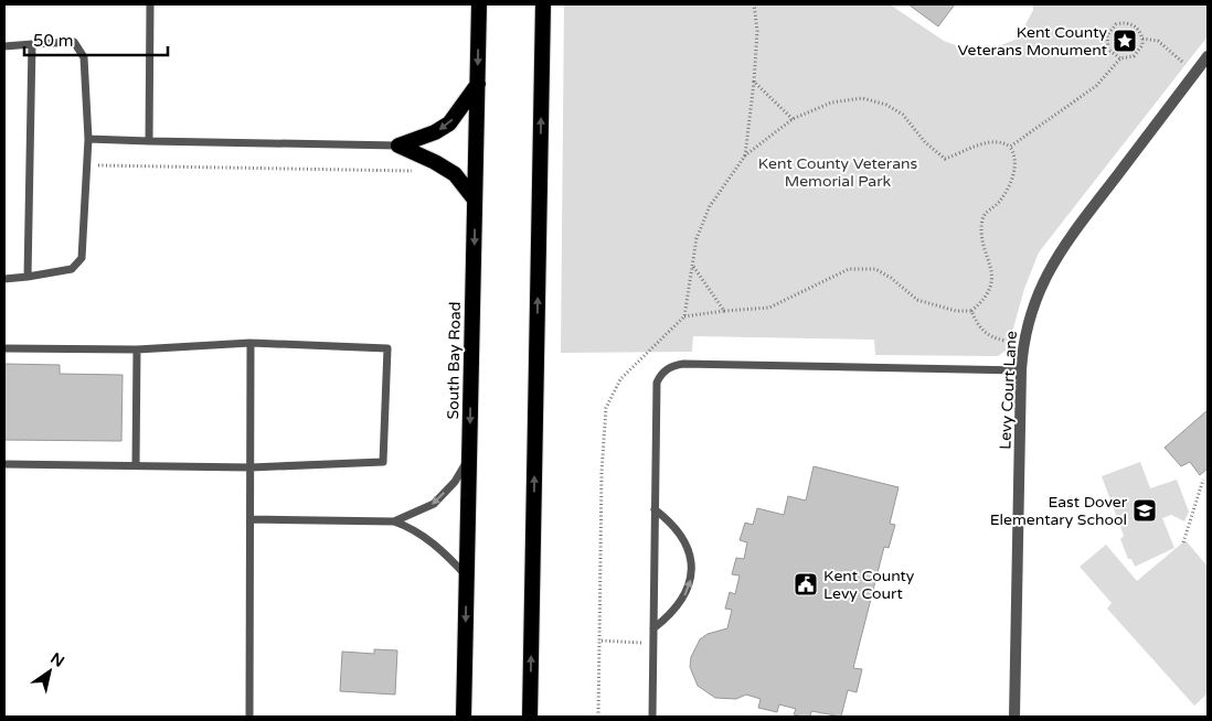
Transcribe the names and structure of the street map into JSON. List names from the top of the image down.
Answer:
{
  "streets": {
    "highway": ["South Bay Road"],
    "street": ["Levy Court Lane"]
  },
  "parks": ["Kent County Veterans Memorial Park"],
  "places": {
    "place": ["Kent County Veterans Monument"],
    "school or university": ["East Dover Elementary School"],
    "public building": ["Kent County Levy Court"]
  },
  "scale_bar": "50 m",
  "north": "top right"
}
